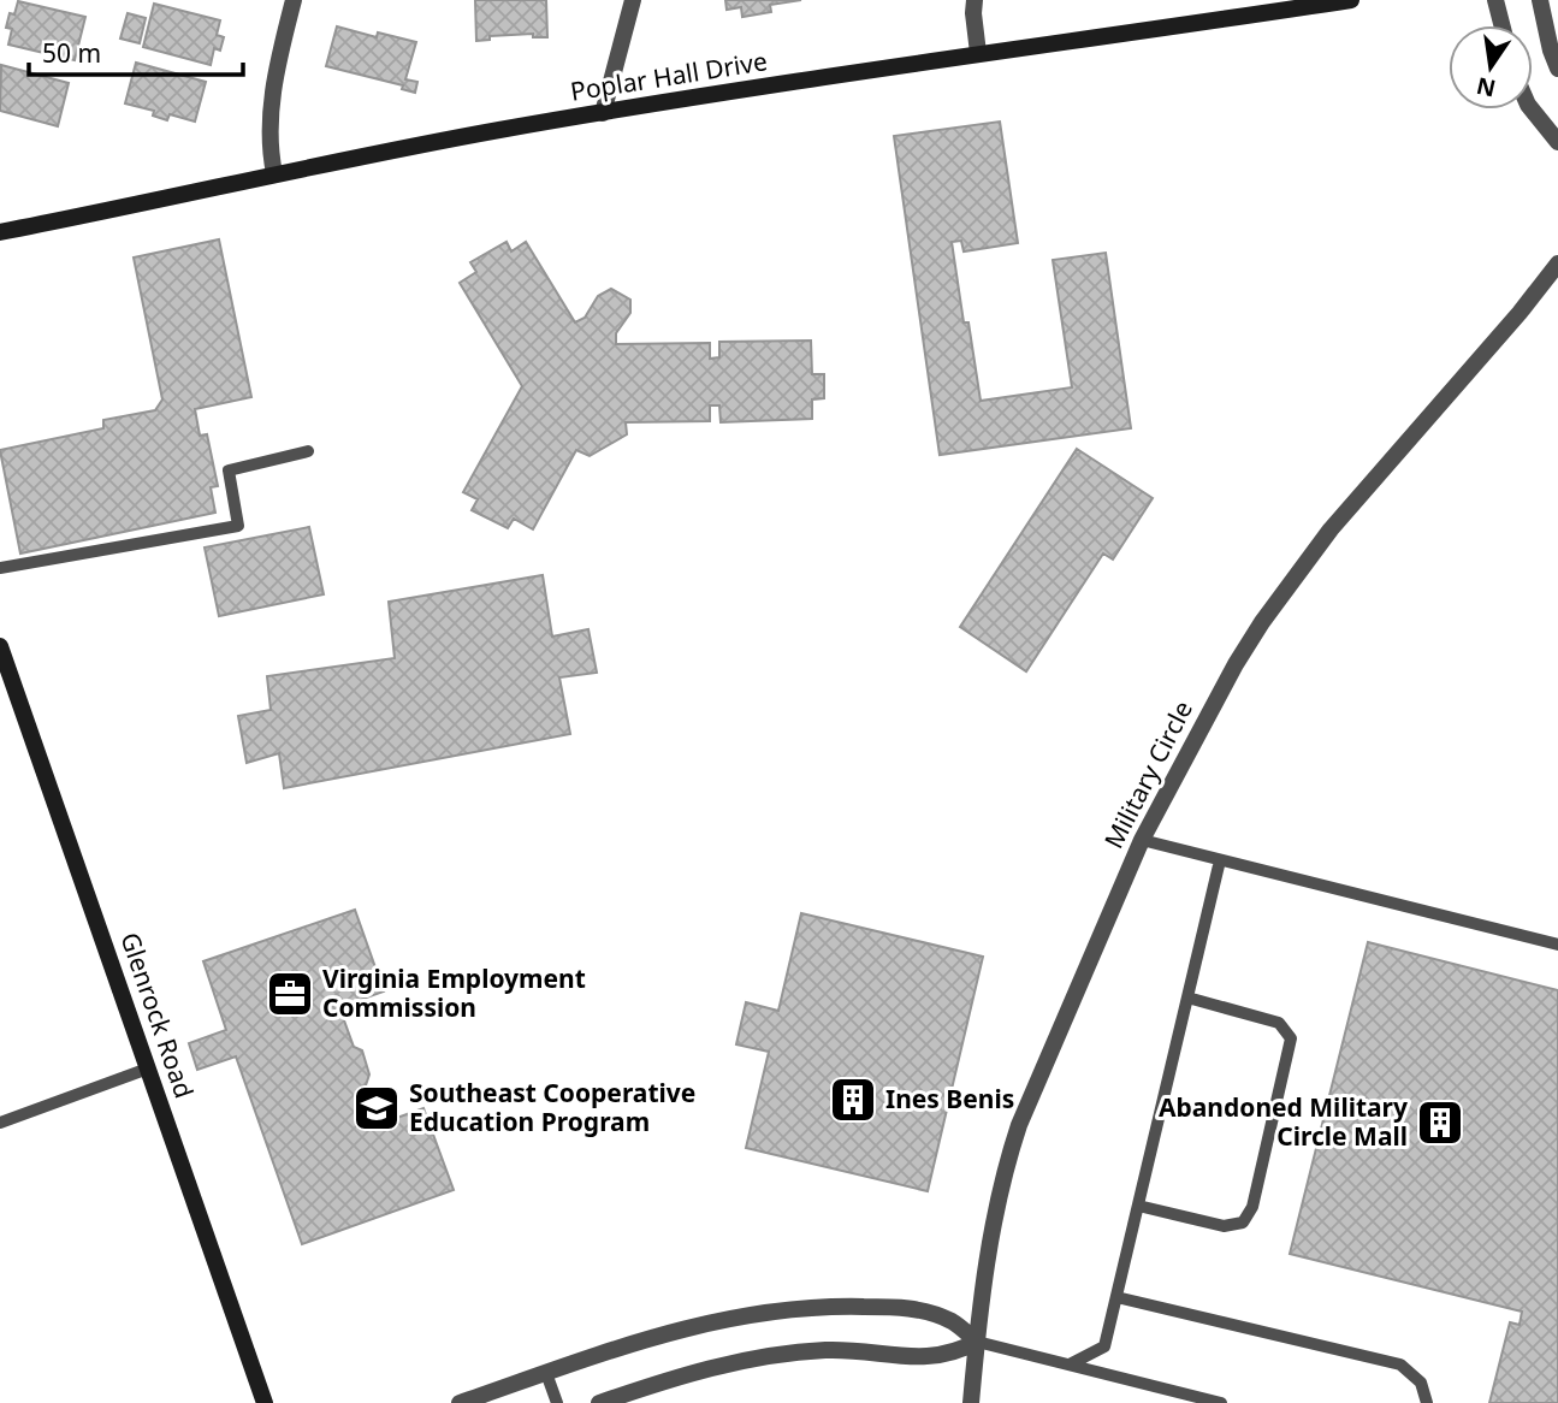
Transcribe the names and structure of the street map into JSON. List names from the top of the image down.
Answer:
{
  "streets": {
    "street": ["Poplar Hall Drive", "Military Circle", "Glenrock Road"]
  },
  "places": {
    "office": ["Virginia Employment Commission"],
    "building": ["Ines Benis", "Abandoned Military Circle Mall"],
    "school or university": ["Southeast Cooperative Education Program"]
  },
  "scale_bar": "50 m",
  "north": "bottom"
}
